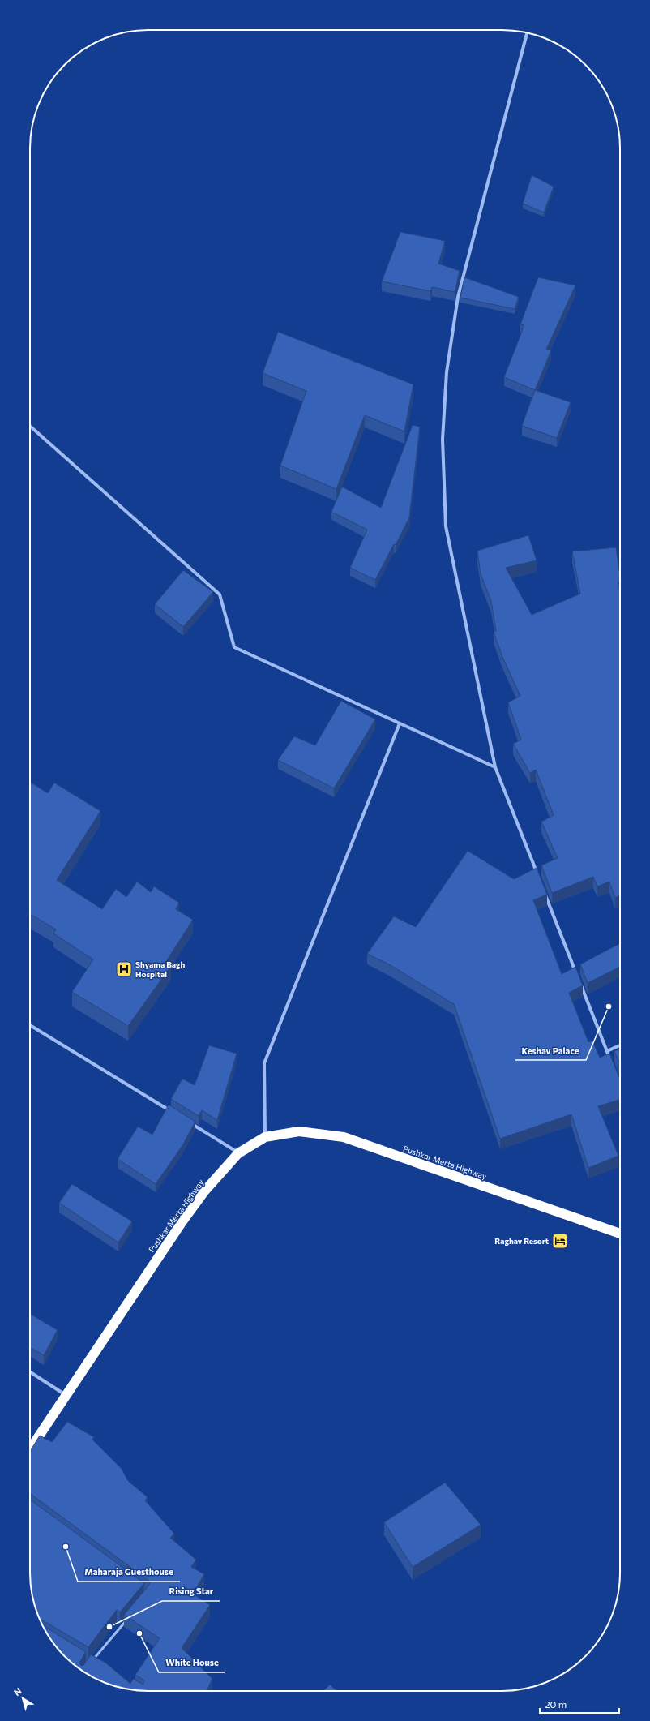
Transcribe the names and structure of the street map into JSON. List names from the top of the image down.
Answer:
{
  "streets": {
    "highway": ["Pushkar Merta Highway"]
  },
  "places": {
    "hospital": ["Shyama Bagh Hospital"],
    "other": [
      "Keshav Palace",
      "Maharaja Guesthouse",
      "Rising Star",
      "White House"
    ],
    "hotel": ["Raghav Resort"]
  },
  "scale_bar": "20 m",
  "north": "top left"
}
